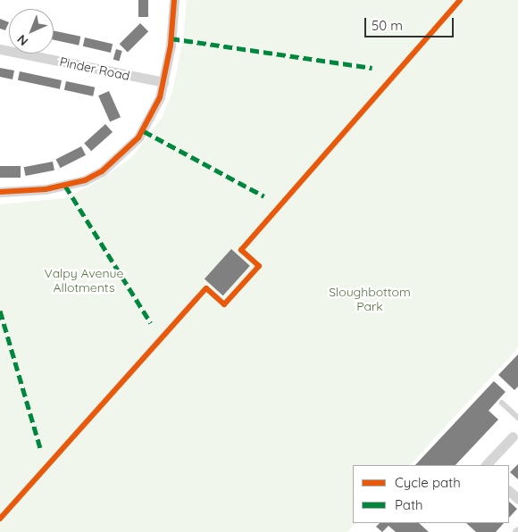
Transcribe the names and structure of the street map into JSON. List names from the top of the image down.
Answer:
{
  "streets": {
    "street": ["Pinder Road"]
  },
  "parks": ["Valpy Avenue Allotments", "Sloughbottom Park"],
  "legend": ["Cycle path", "Path"],
  "scale_bar": "50 m",
  "north": "bottom left"
}
